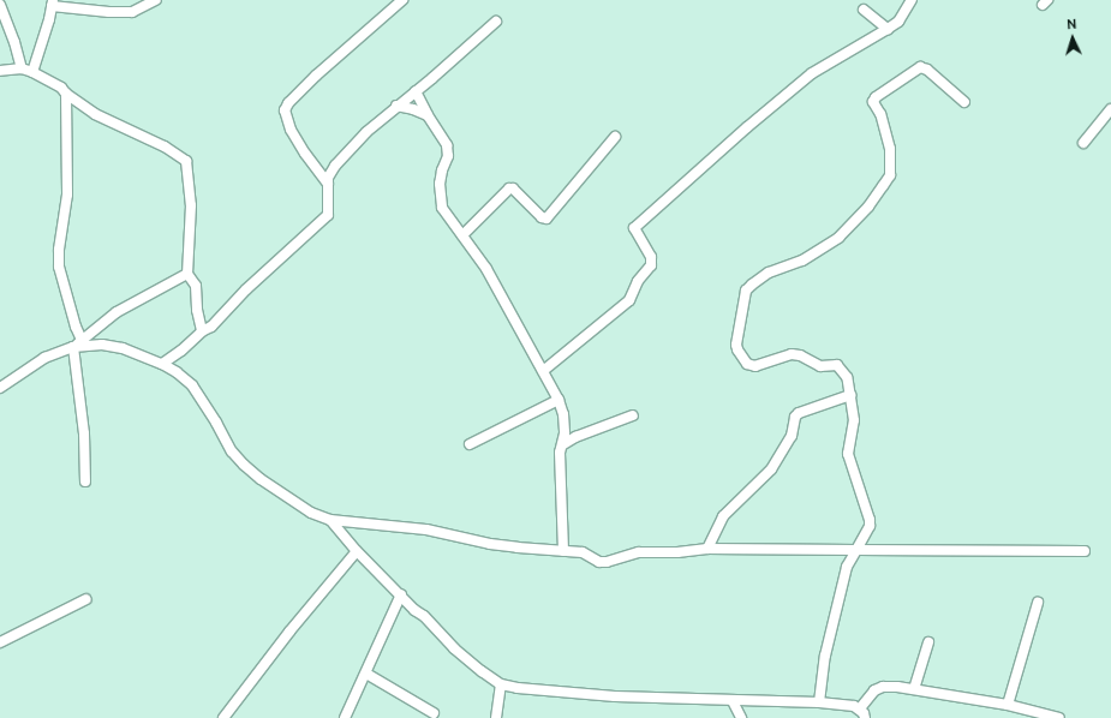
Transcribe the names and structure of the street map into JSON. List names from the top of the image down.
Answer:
{
  "north": "top"
}
